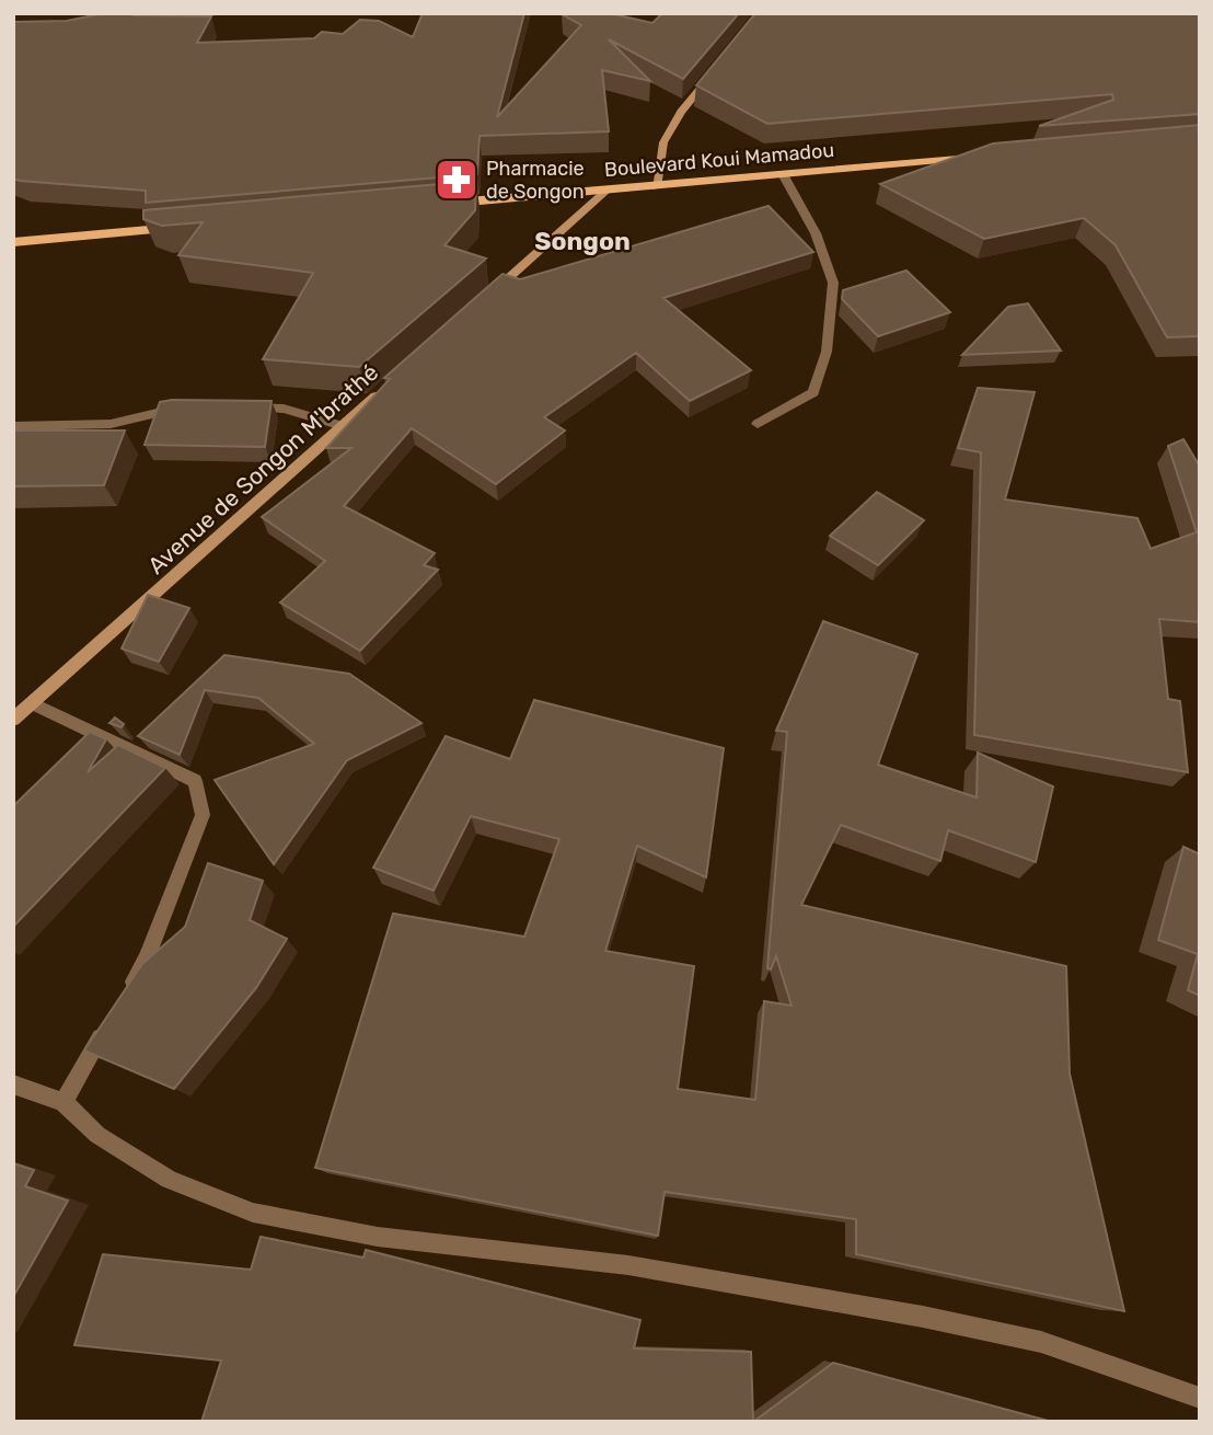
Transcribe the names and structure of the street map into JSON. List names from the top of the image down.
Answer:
{
  "streets": {
    "main road": ["Boulevard Koui Mamadou"],
    "street": ["Avenue de Songon M'brathé"]
  },
  "districts": ["Songon"],
  "places": {
    "pharmacy": ["Pharmacie de Songon"]
  }
}
